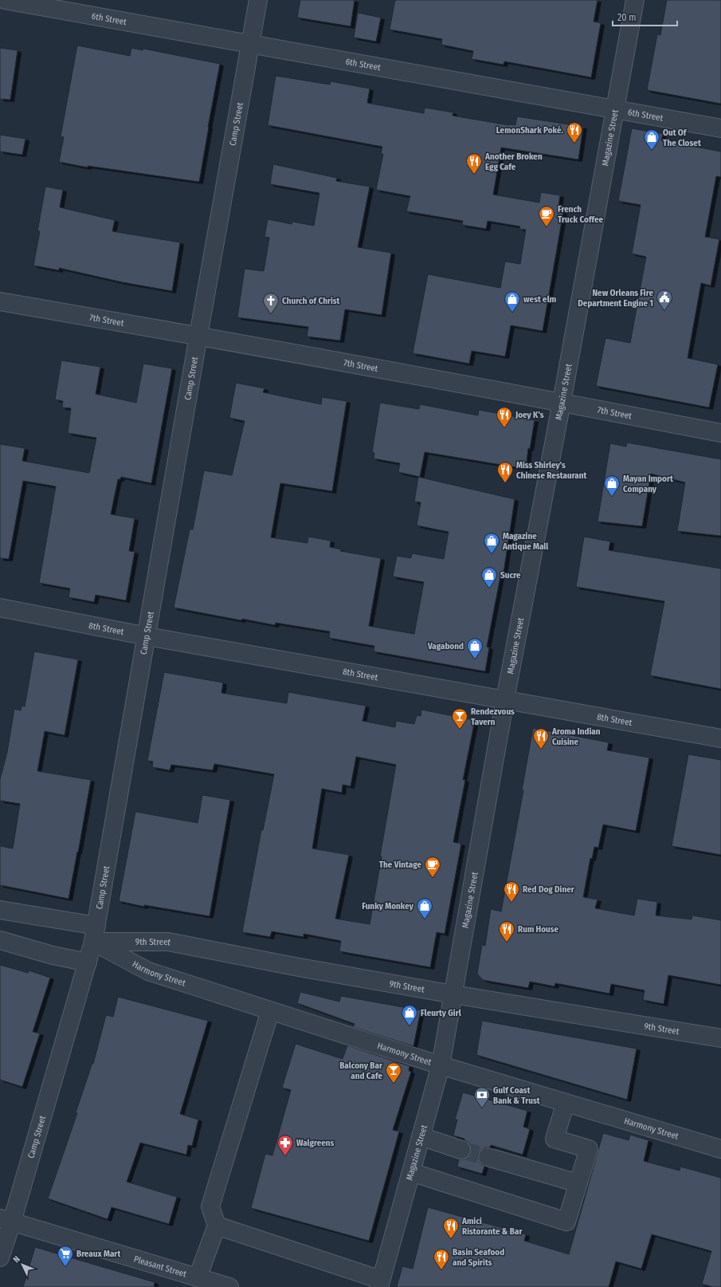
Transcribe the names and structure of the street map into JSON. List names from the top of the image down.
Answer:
{
  "streets": {
    "street": [
      "6th Street",
      "Camp Street",
      "Magazine Street",
      "7th Street",
      "8th Street",
      "9th Street",
      "Harmony Street",
      "Pleasant Street"
    ]
  },
  "crossings": [
    ["6th Street", "Camp Street"],
    ["6th Street", "Magazine Street"],
    ["Camp Street", "7th Street"],
    ["Camp Street", "8th Street"],
    ["Camp Street", "9th Street"],
    ["Camp Street", "Harmony Street"],
    ["Camp Street", "Pleasant Street"],
    ["Magazine Street", "7th Street"],
    ["Magazine Street", "8th Street"],
    ["Magazine Street", "9th Street"],
    ["Magazine Street", "Harmony Street"],
    ["9th Street", "Harmony Street"]
  ],
  "places": {
    "restaurant": [
      "LemonShark Poké.",
      "Another Broken Egg Cafe",
      "Joey K's",
      "Miss Shirley’s Chinese Restaurant",
      "Aroma Indian Cuisine",
      "Red Dog Diner",
      "Rum House",
      "Amici Ristorante & Bar",
      "Basin Seafood and Spirits"
    ],
    "shop": [
      "Out Of The Closet",
      "west elm",
      "Mayan Import Company",
      "Magazine Antique Mall",
      "Sucre",
      "Vagabond",
      "Funky Monkey",
      "Fleurty Girl"
    ],
    "cafe": ["French Truck Coffee", "The Vintage"],
    "public building": ["New Orleans Fire Department Engine 1"],
    "church": ["Church of Christ"],
    "bar": ["Rendezvous Tavern", "Balcony Bar and Cafe"],
    "bank": ["Gulf Coast Bank & Trust"],
    "pharmacy": ["Walgreens"],
    "supermarket": ["Breaux Mart"]
  },
  "scale_bar": "20 m",
  "north": "top left"
}
